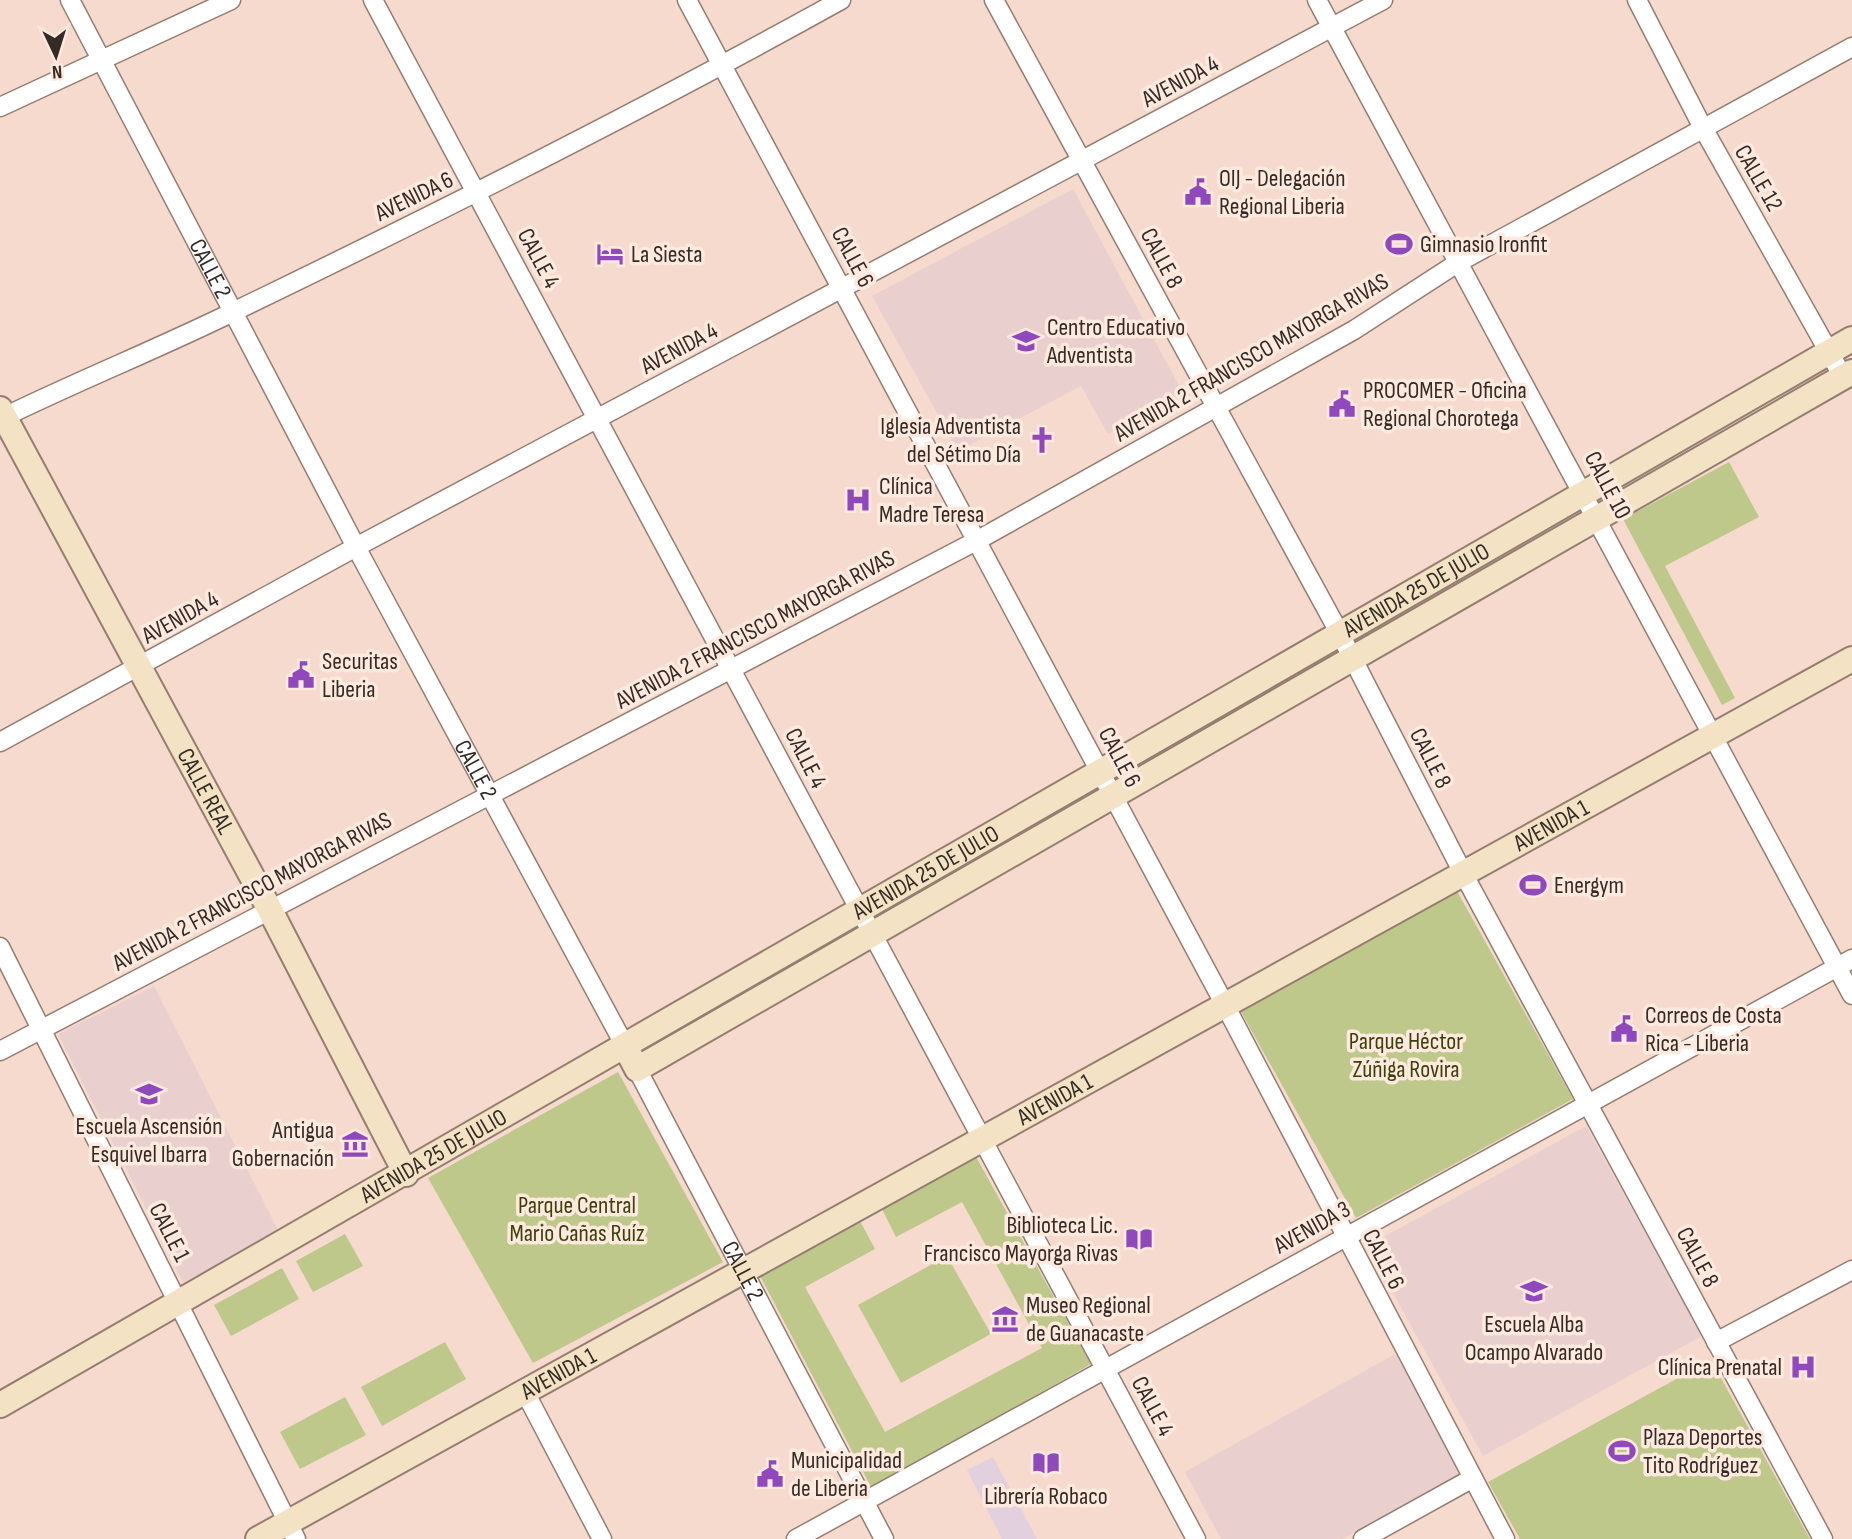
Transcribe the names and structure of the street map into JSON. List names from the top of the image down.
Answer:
{
  "streets": {
    "street": [
      "AVENIDA 4",
      "CALLE 12",
      "AVENIDA 6",
      "CALLE 6",
      "CALLE 4",
      "CALLE 8",
      "CALLE 2",
      "AVENIDA 2 FRANCISCO MAYORGA RIVAS",
      "CALLE 10",
      "AVENIDA 25 DE JULIO",
      "CALLE REAL",
      "AVENIDA 1",
      "AVENIDA 3",
      "CALLE 1"
    ]
  },
  "crossings": [
    ["AVENIDA 4", "CALLE 6"],
    ["AVENIDA 4", "CALLE 4"],
    ["AVENIDA 4", "CALLE 8"],
    ["AVENIDA 4", "CALLE 2"],
    ["AVENIDA 4", "CALLE 10"],
    ["AVENIDA 4", "CALLE REAL"],
    ["CALLE 12", "AVENIDA 2 FRANCISCO MAYORGA RIVAS"],
    ["CALLE 12", "AVENIDA 25 DE JULIO"],
    ["AVENIDA 6", "CALLE 6"],
    ["AVENIDA 6", "CALLE 4"],
    ["AVENIDA 6", "CALLE 2"],
    ["AVENIDA 6", "CALLE REAL"],
    ["CALLE 6", "AVENIDA 2 FRANCISCO MAYORGA RIVAS"],
    ["CALLE 6", "AVENIDA 25 DE JULIO"],
    ["CALLE 6", "AVENIDA 1"],
    ["CALLE 6", "AVENIDA 3"],
    ["CALLE 4", "AVENIDA 2 FRANCISCO MAYORGA RIVAS"],
    ["CALLE 4", "AVENIDA 25 DE JULIO"],
    ["CALLE 4", "AVENIDA 1"],
    ["CALLE 4", "AVENIDA 3"],
    ["CALLE 8", "AVENIDA 2 FRANCISCO MAYORGA RIVAS"],
    ["CALLE 8", "AVENIDA 25 DE JULIO"],
    ["CALLE 8", "AVENIDA 1"],
    ["CALLE 8", "AVENIDA 3"],
    ["CALLE 2", "AVENIDA 2 FRANCISCO MAYORGA RIVAS"],
    ["CALLE 2", "AVENIDA 25 DE JULIO"],
    ["CALLE 2", "AVENIDA 1"],
    ["CALLE 2", "AVENIDA 3"],
    ["AVENIDA 2 FRANCISCO MAYORGA RIVAS", "CALLE 10"],
    ["AVENIDA 2 FRANCISCO MAYORGA RIVAS", "CALLE REAL"],
    ["AVENIDA 2 FRANCISCO MAYORGA RIVAS", "CALLE 1"],
    ["CALLE 10", "AVENIDA 25 DE JULIO"],
    ["CALLE 10", "AVENIDA 1"],
    ["CALLE 10", "AVENIDA 3"],
    ["AVENIDA 25 DE JULIO", "CALLE REAL"],
    ["AVENIDA 25 DE JULIO", "CALLE 1"],
    ["AVENIDA 1", "CALLE 1"]
  ],
  "parks": ["Parque Héctor Zúñiga Rovira", "Parque Central Mario Cañas Ruíz"],
  "places": {
    "public building": [
      "OIJ - Delegación Regional Liberia",
      "PROCOMER - Oficina Regional Chorotega",
      "Securitas Liberia",
      "Correos de Costa Rica - Liberia",
      "Municipalidad de Liberia"
    ],
    "sports": ["Gimnasio Ironfit", "Energym", "Plaza Deportes Tito Rodríguez"],
    "hotel": ["La Siesta"],
    "school or university": ["Centro Educativo Adventista", "Escuela Ascensión Esquivel Ibarra", "Escuela Alba Ocampo Alvarado"],
    "church": ["Iglesia Adventista del Sétimo Día"],
    "hospital": ["Clínica Madre Teresa", "Clínica Prenatal"],
    "museum": ["Antigua Gobernación", "Museo Regional de Guanacaste"],
    "library": ["Biblioteca Lic. Francisco Mayorga Rivas", "Librería Robaco"]
  },
  "north": "bottom"
}
